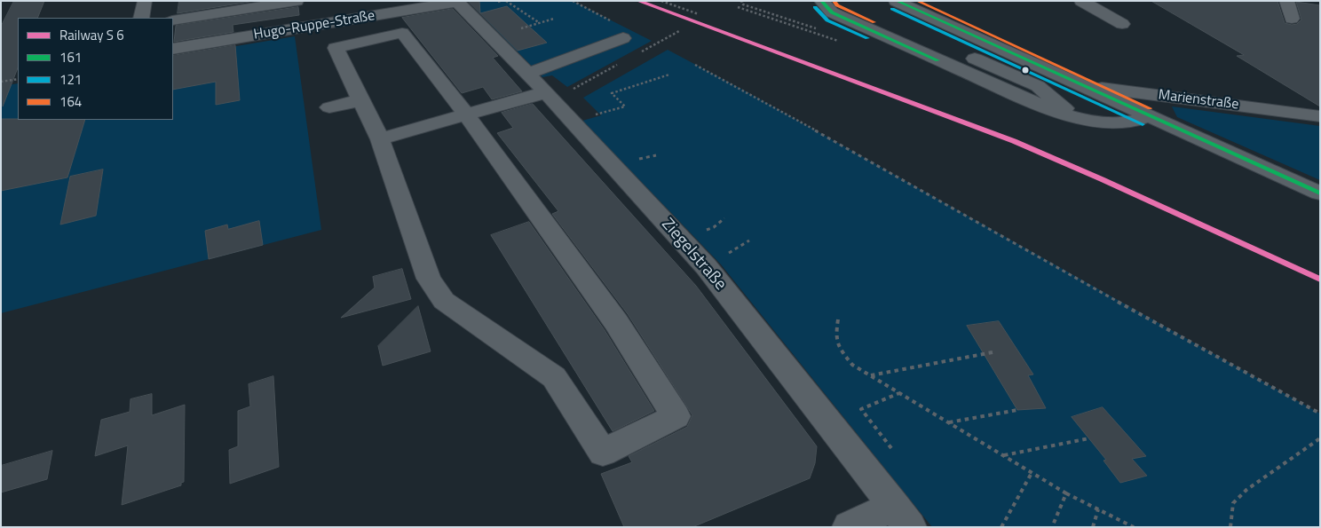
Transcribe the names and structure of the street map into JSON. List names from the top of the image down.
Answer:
{
  "streets": {
    "street": ["Hugo-Ruppe-Straße", "Marienstraße", "Ziegelstraße"]
  },
  "crossings": [
    ["Hugo-Ruppe-Straße", "Ziegelstraße"]
  ],
  "lines": ["transit line 161", "transit line 164", "transit line 121"],
  "legend": [
    "Railway S 6",
    "161",
    "121",
    "164"
  ]
}
